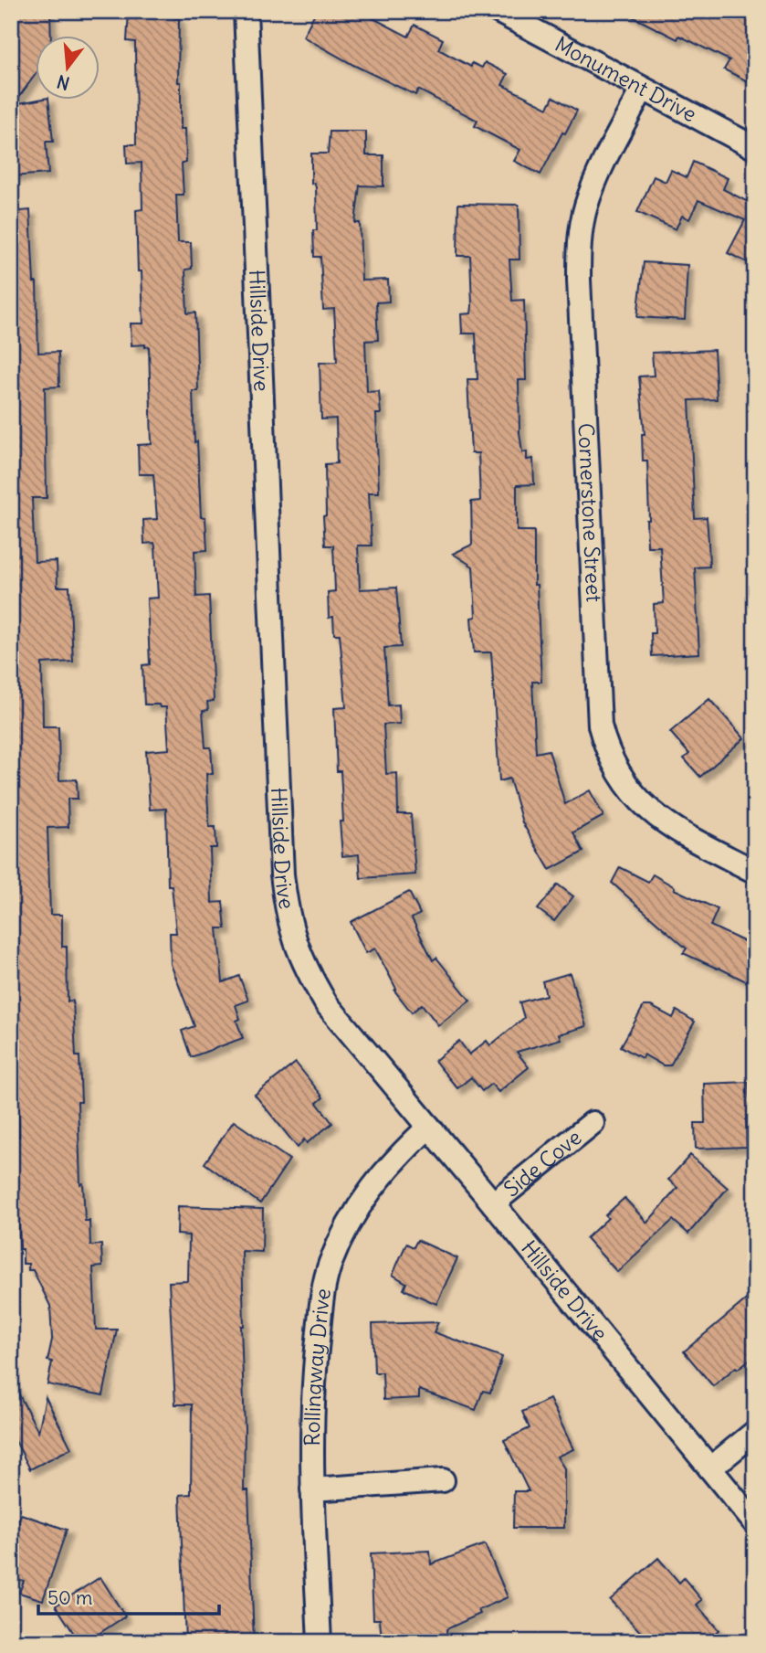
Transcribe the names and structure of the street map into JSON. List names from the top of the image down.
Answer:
{
  "streets": {
    "street": [
      "Monument Drive",
      "Hillside Drive",
      "Cornerstone Street",
      "Side Cove",
      "Rollingway Drive"
    ]
  },
  "crossings": [
    ["Monument Drive", "Cornerstone Street"],
    ["Hillside Drive", "Side Cove"],
    ["Hillside Drive", "Rollingway Drive"]
  ],
  "scale_bar": "50 m",
  "north": "bottom"
}
